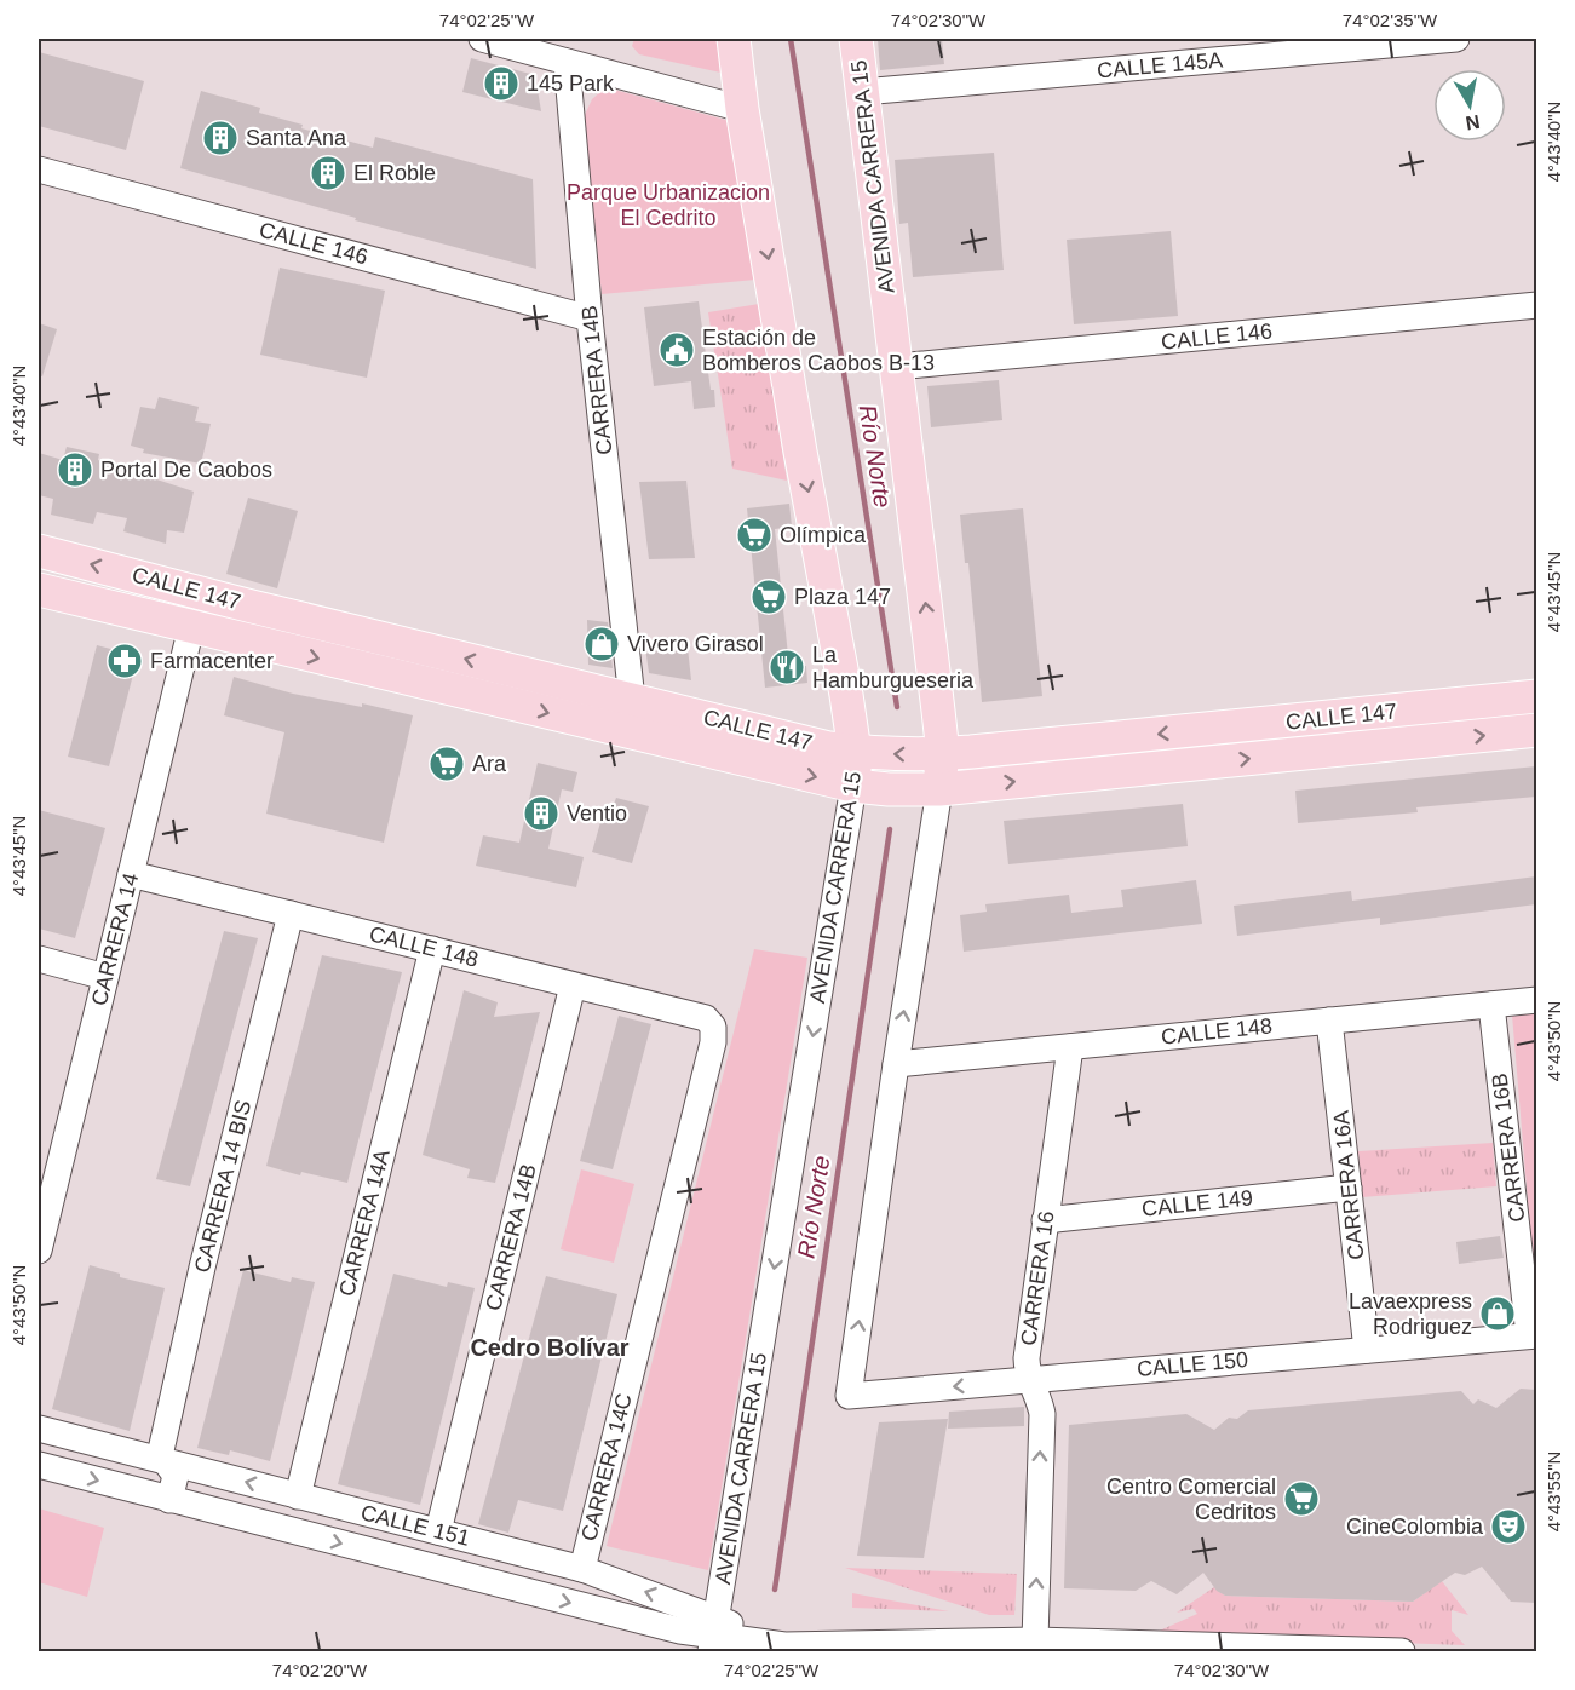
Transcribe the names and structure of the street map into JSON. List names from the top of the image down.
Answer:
{
  "streets": {
    "main road": ["AVENIDA CARRERA 15", "CALLE 147"],
    "street": [
      "CALLE 145A",
      "CALLE 146",
      "CARRERA 14B",
      "CARRERA 14",
      "CALLE 148",
      "CARRERA 16B",
      "CARRERA 16A",
      "CARRERA 14 BIS",
      "CALLE 149",
      "CARRERA 14A",
      "CARRERA 16",
      "CALLE 150",
      "CARRERA 14C",
      "CALLE 151"
    ]
  },
  "crossings": [
    ["CALLE 145A", "AVENIDA CARRERA 15"],
    ["AVENIDA CARRERA 15", "CALLE 146"],
    ["AVENIDA CARRERA 15", "CALLE 147"],
    ["AVENIDA CARRERA 15", "CALLE 148"],
    ["AVENIDA CARRERA 15", "CALLE 150"],
    ["AVENIDA CARRERA 15", "CALLE 151"],
    ["CALLE 146", "CARRERA 14B"],
    ["CARRERA 14B", "CALLE 147"],
    ["CARRERA 14B", "CALLE 148"],
    ["CARRERA 14B", "CALLE 151"],
    ["CALLE 147", "CARRERA 14"],
    ["CARRERA 14", "CALLE 148"],
    ["CALLE 148", "CARRERA 16B"],
    ["CALLE 148", "CARRERA 16A"],
    ["CALLE 148", "CARRERA 14 BIS"],
    ["CALLE 148", "CARRERA 14A"],
    ["CALLE 148", "CARRERA 16"],
    ["CALLE 148", "CARRERA 14C"],
    ["CARRERA 16B", "CALLE 150"],
    ["CARRERA 16A", "CALLE 149"],
    ["CARRERA 16A", "CALLE 150"],
    ["CARRERA 14 BIS", "CALLE 151"],
    ["CALLE 149", "CARRERA 16"],
    ["CARRERA 14A", "CALLE 151"],
    ["CARRERA 16", "CALLE 150"],
    ["CARRERA 16", "CALLE 151"],
    ["CARRERA 14C", "CALLE 151"]
  ],
  "one_way": ["CARRERA 16"],
  "districts": ["Cedro Bolívar"],
  "water": ["Río Norte"],
  "parks": ["Parque Urbanizacion El Cedrito"],
  "places": {
    "building": [
      "145 Park",
      "Santa Ana",
      "El Roble",
      "Portal De Caobos",
      "Ventio"
    ],
    "public building": ["Estación de Bomberos Caobos B-13"],
    "supermarket": [
      "Olímpica",
      "Plaza 147",
      "Ara",
      "Centro Comercial Cedritos"
    ],
    "shop": ["Vivero Girasol", "Lavaexpress Rodriguez"],
    "pharmacy": ["Farmacenter"],
    "restaurant": ["La Hamburgueseria"],
    "theatre": ["CineColombia"]
  },
  "north": "bottom",
  "coordinates": [
    "74°02'25\"W",
    "74°02'30\"W",
    "74°02'35\"W",
    "4°43'40\"N",
    "4°43'45\"N",
    "4°43'50\"N",
    "4°43'55\"N",
    "74°02'20\"W"
  ]
}
